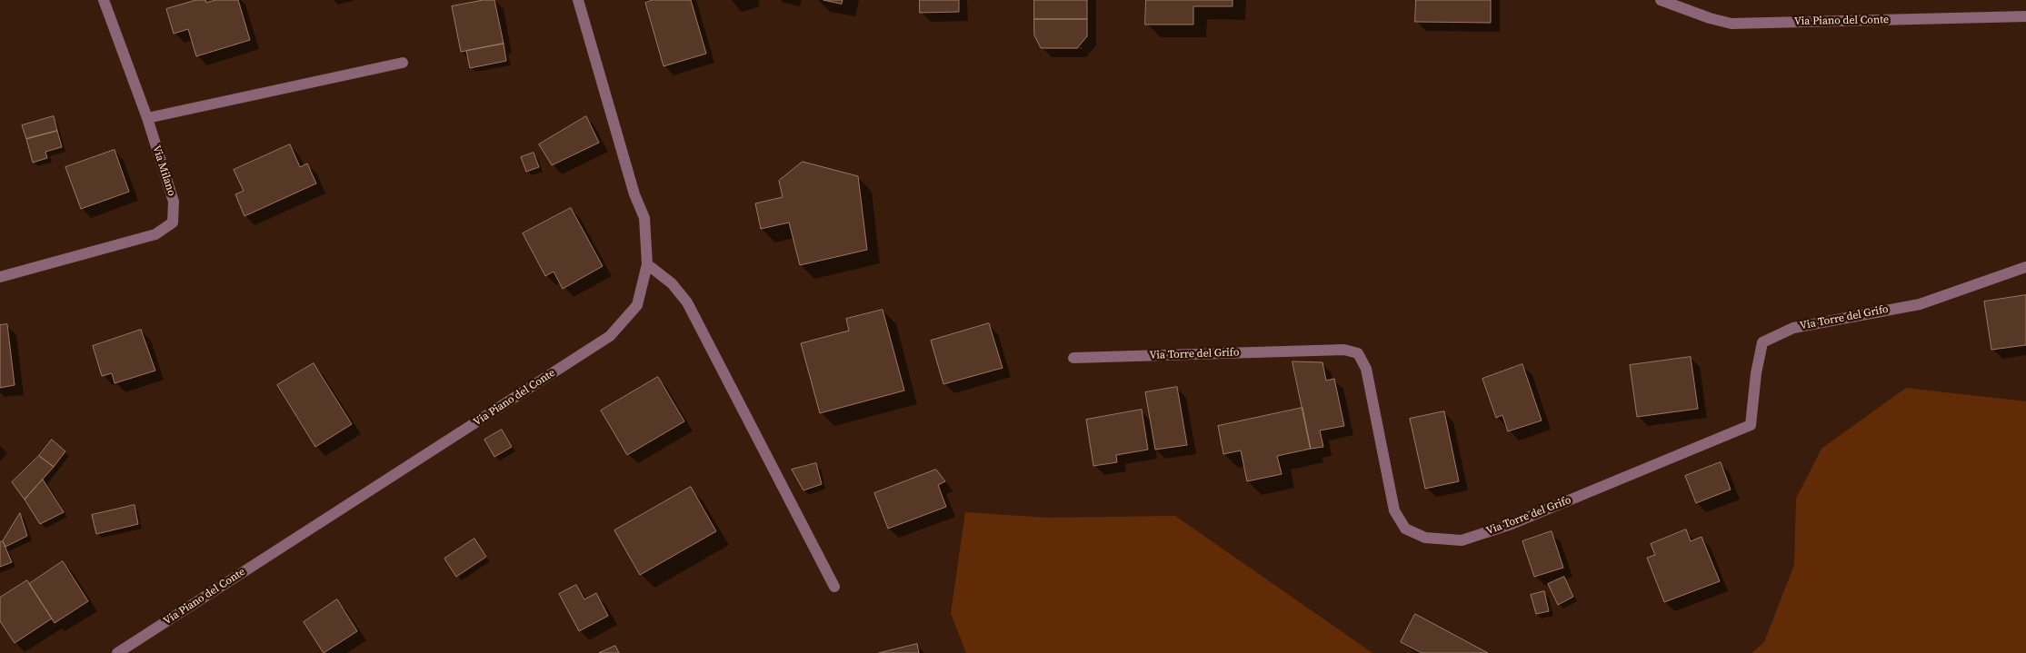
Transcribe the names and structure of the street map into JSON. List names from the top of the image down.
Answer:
{
  "streets": {
    "street": ["Via Piano del Conte", "Via Milano", "Via Torre del Grifo"]
  }
}
